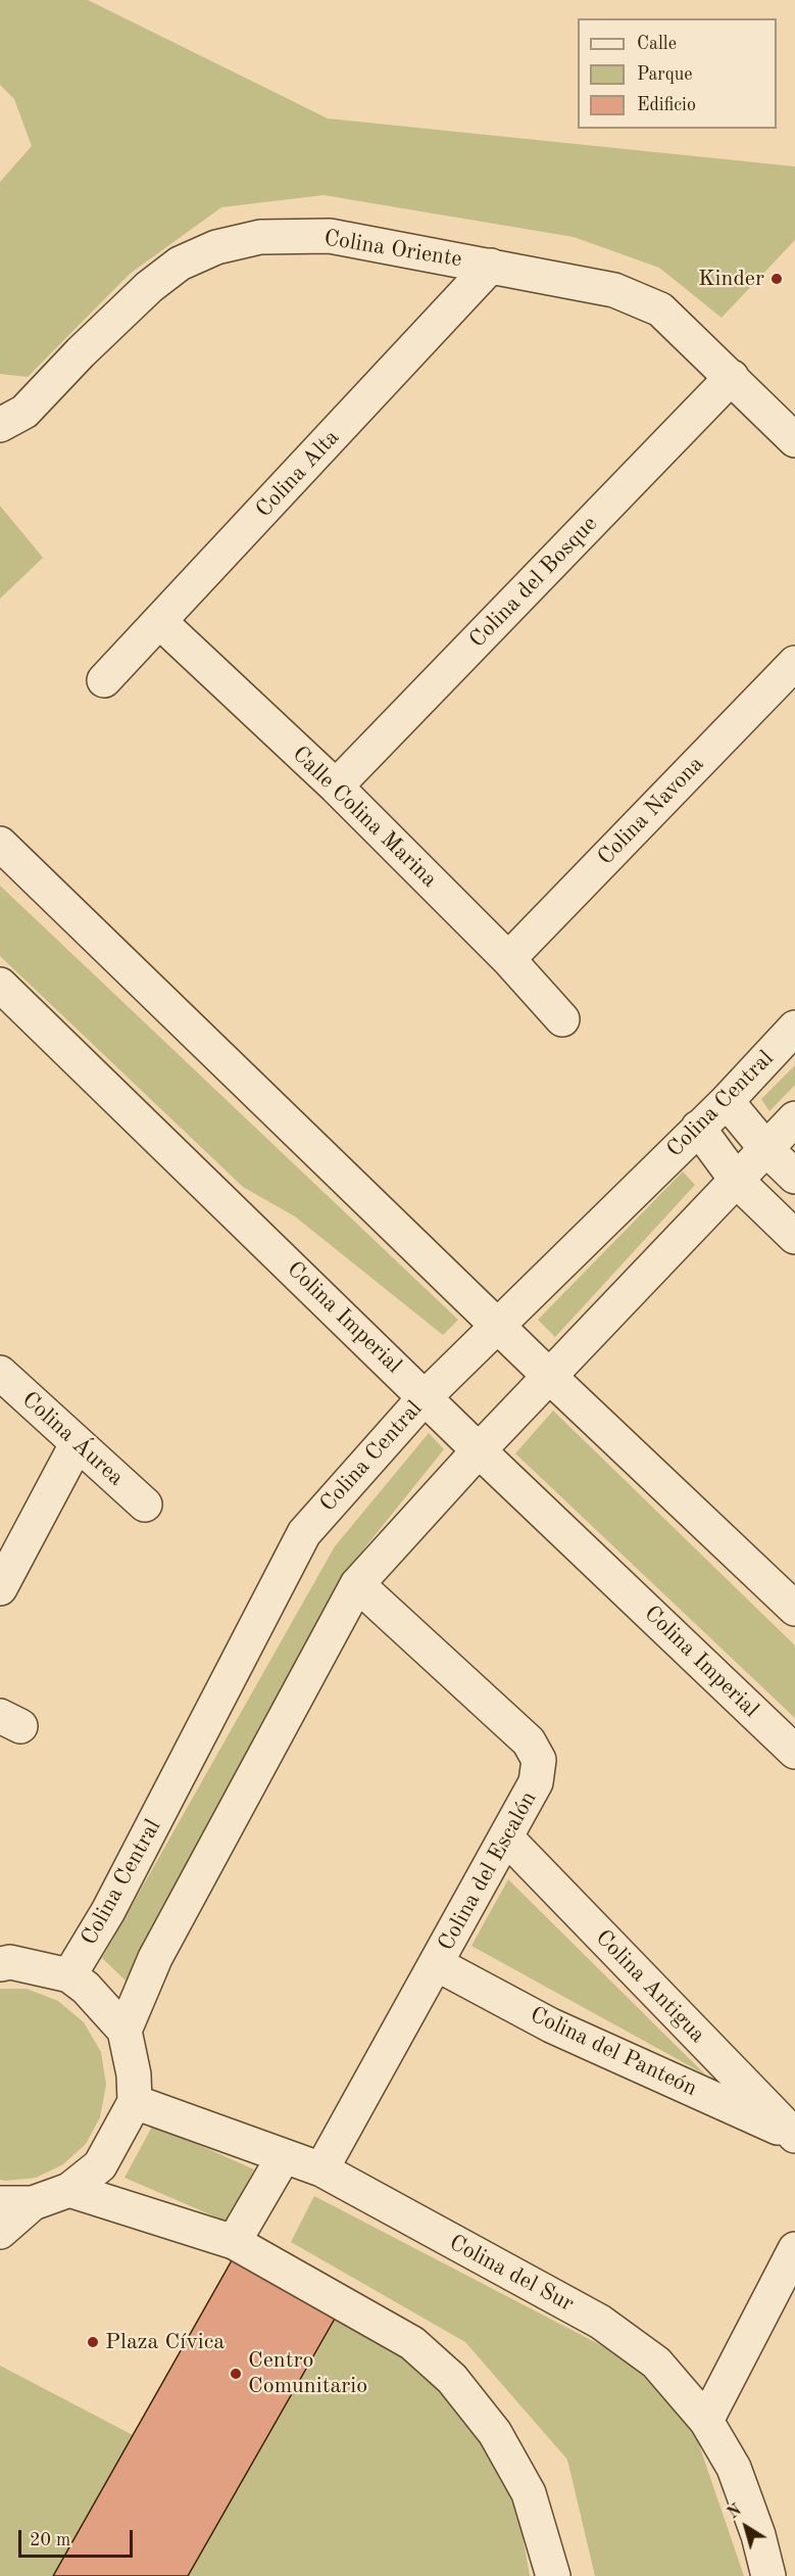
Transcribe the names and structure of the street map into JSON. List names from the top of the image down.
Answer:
{
  "streets": {
    "street": [
      "Colina Oriente",
      "Colina Alta",
      "Colina del Bosque",
      "Colina Navona",
      "Calle Colina Marina",
      "Colina Central",
      "Colina Imperial",
      "Colina Áurea",
      "Colina del Escalón",
      "Colina Antigua",
      "Colina del Panteón",
      "Colina del Sur"
    ]
  },
  "crossings": [
    ["Colina Oriente", "Colina Alta"],
    ["Colina Oriente", "Colina del Bosque"],
    ["Colina Alta", "Calle Colina Marina"],
    ["Colina del Bosque", "Calle Colina Marina"],
    ["Colina Navona", "Calle Colina Marina"],
    ["Colina Central", "Colina Imperial"],
    ["Colina del Escalón", "Colina Antigua"],
    ["Colina del Escalón", "Colina del Panteón"],
    ["Colina del Escalón", "Colina del Sur"],
    ["Colina Antigua", "Colina del Panteón"]
  ],
  "places": ["Kinder", "Plaza Cívica", "Centro Comunitario"],
  "legend": ["Calle", "Parque", "Edificio"],
  "scale_bar": "20 m",
  "north": "top left"
}
